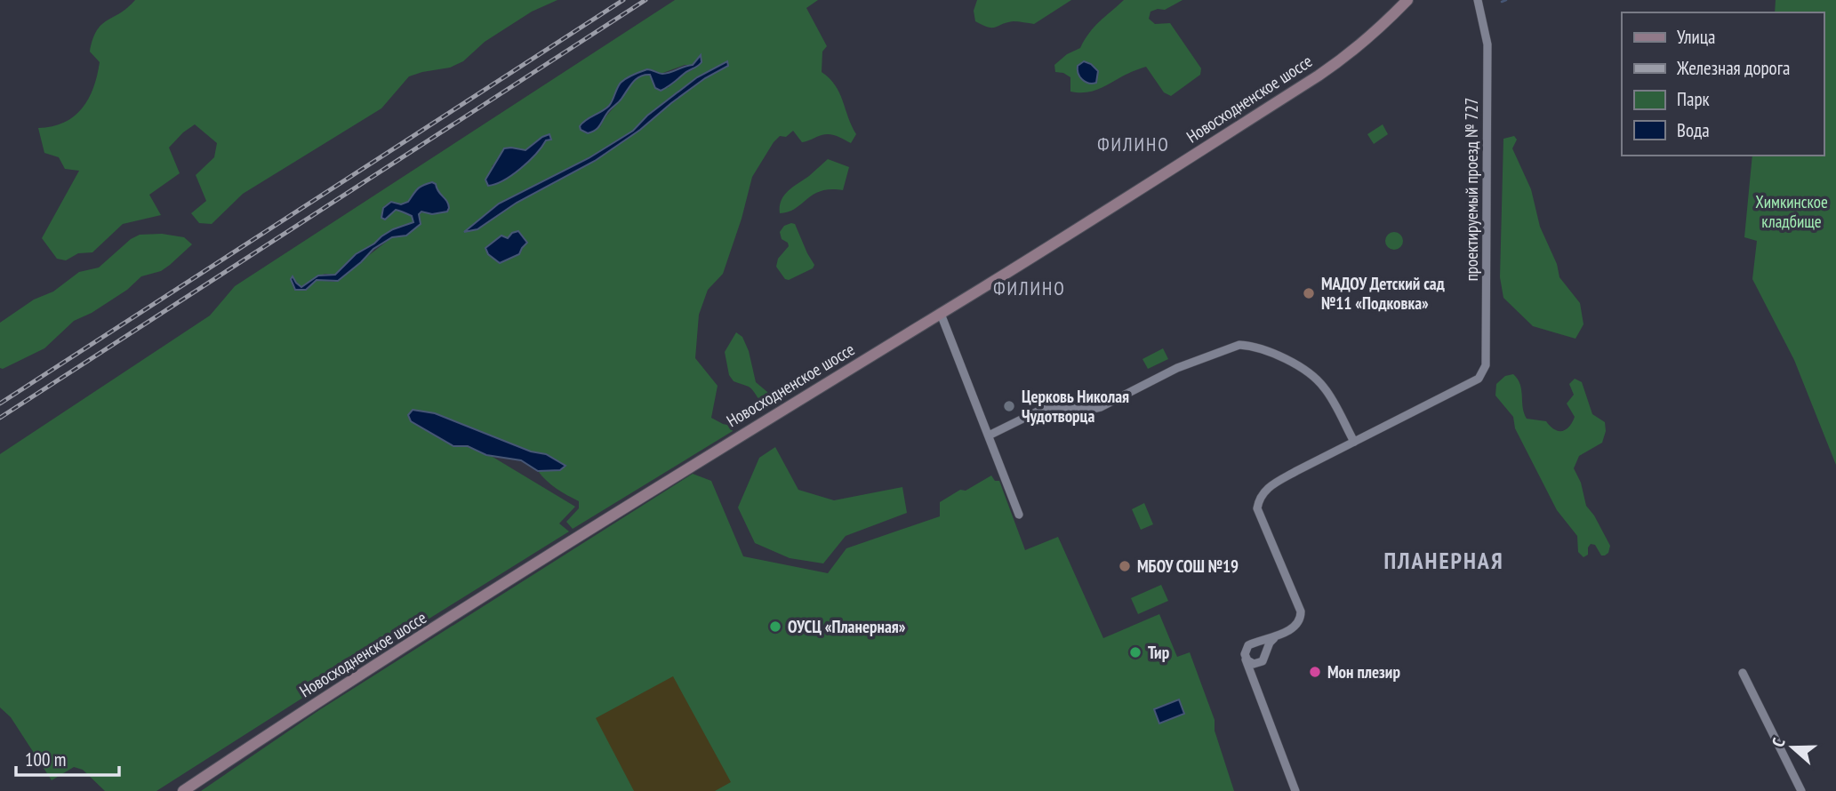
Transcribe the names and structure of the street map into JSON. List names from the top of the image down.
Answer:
{
  "streets": {
    "main road": ["Новосходненское шоссе"],
    "street": ["проектируемый проезд № 727"]
  },
  "districts": ["ФИЛИНО", "ФИЛИНО", "ПЛАНЕРНАЯ"],
  "parks": ["Химкинское кладбище"],
  "places": [
    "МАДОУ Детский сад №11 «Подковка»",
    "Церковь Николая Чудотворца",
    "МБОУ СОШ №19",
    "ОУСЦ «Планерная»",
    "Тир",
    "Мон плезир"
  ],
  "legend": [
    "Улица",
    "Железная дорога",
    "Парк",
    "Вода"
  ],
  "scale_bar": "100 m",
  "north": "left"
}
